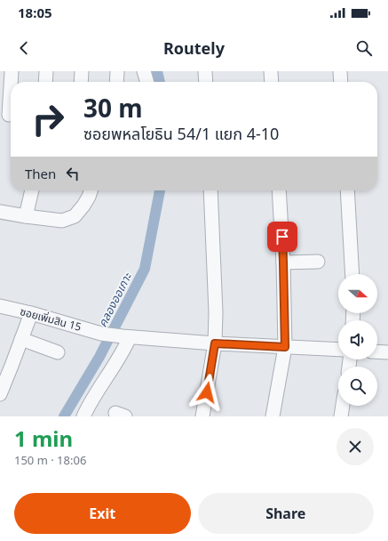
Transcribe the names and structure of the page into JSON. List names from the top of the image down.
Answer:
{
  "streets": {
    "street": ["ซอยเพิ่มสิน 15"]
  },
  "water": ["คลองออเกาะ"],
  "north": "right",
  "page": {
    "status": "18:05",
    "header": "Routely",
    "turn": ["30 m", "ซอยพหลโยธิน 54/1 แยก 4-10"],
    "then": "Then",
    "heading": ["1 min", "150 m · 18:06"],
    "buttons": ["Exit", "Share"]
  }
}
